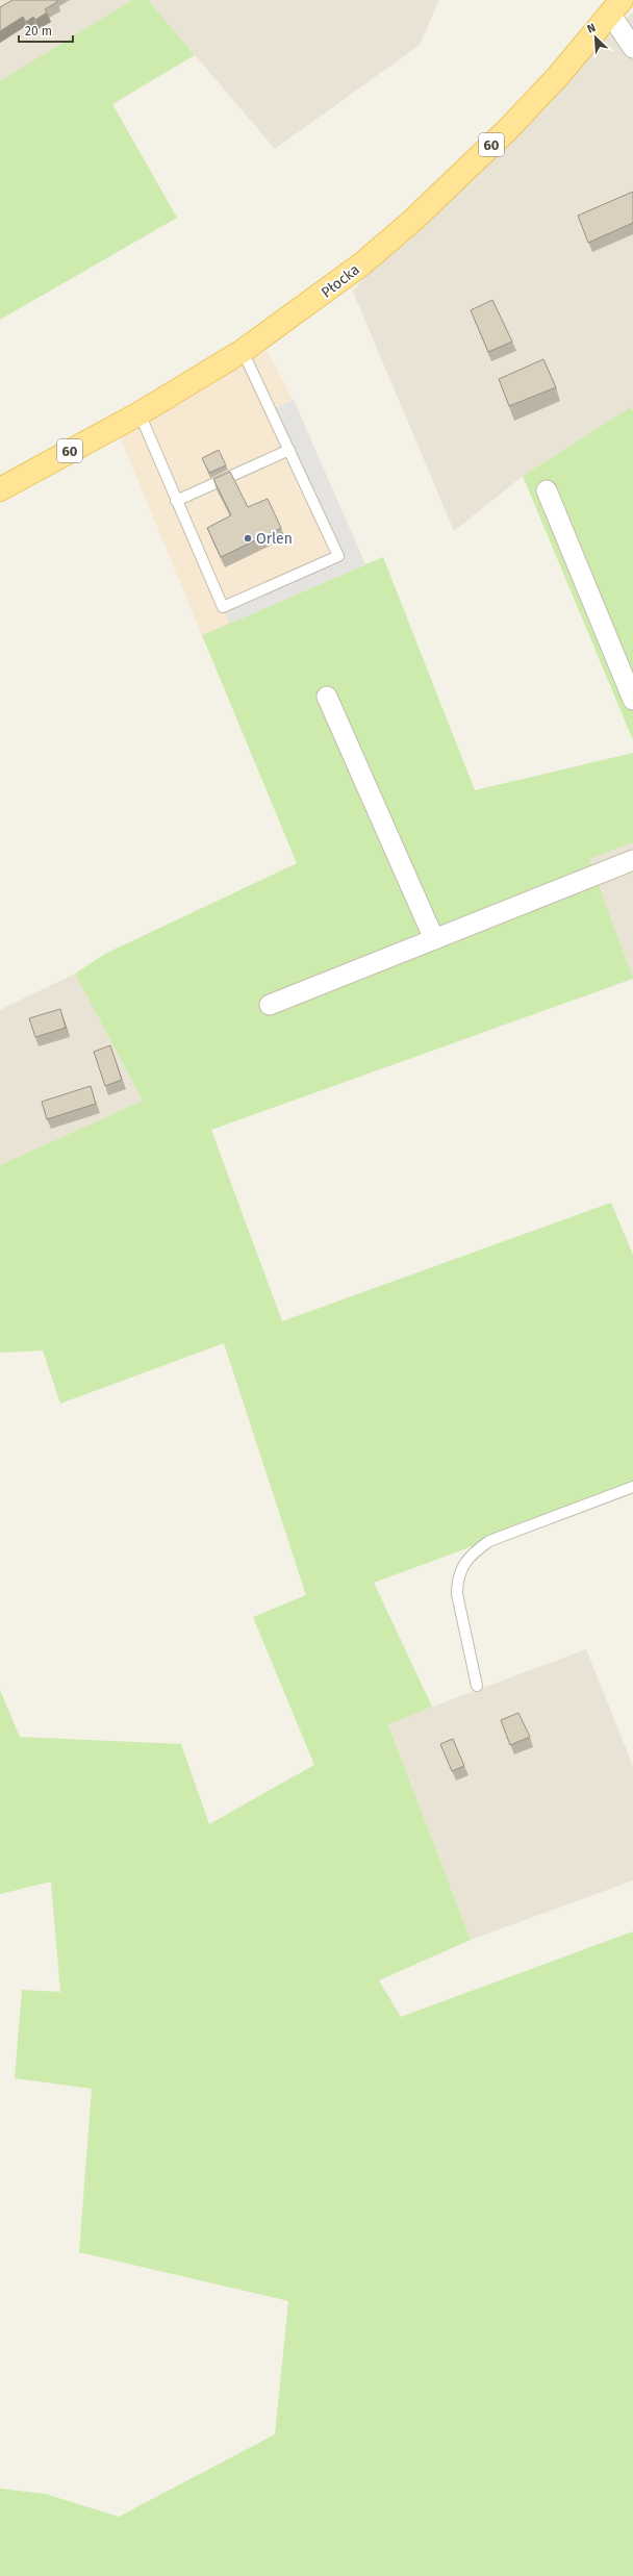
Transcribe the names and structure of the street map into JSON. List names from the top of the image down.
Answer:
{
  "streets": {
    "main road": ["60", "Płocka"]
  },
  "places": ["Orlen"],
  "scale_bar": "20 m",
  "north": "top left"
}
